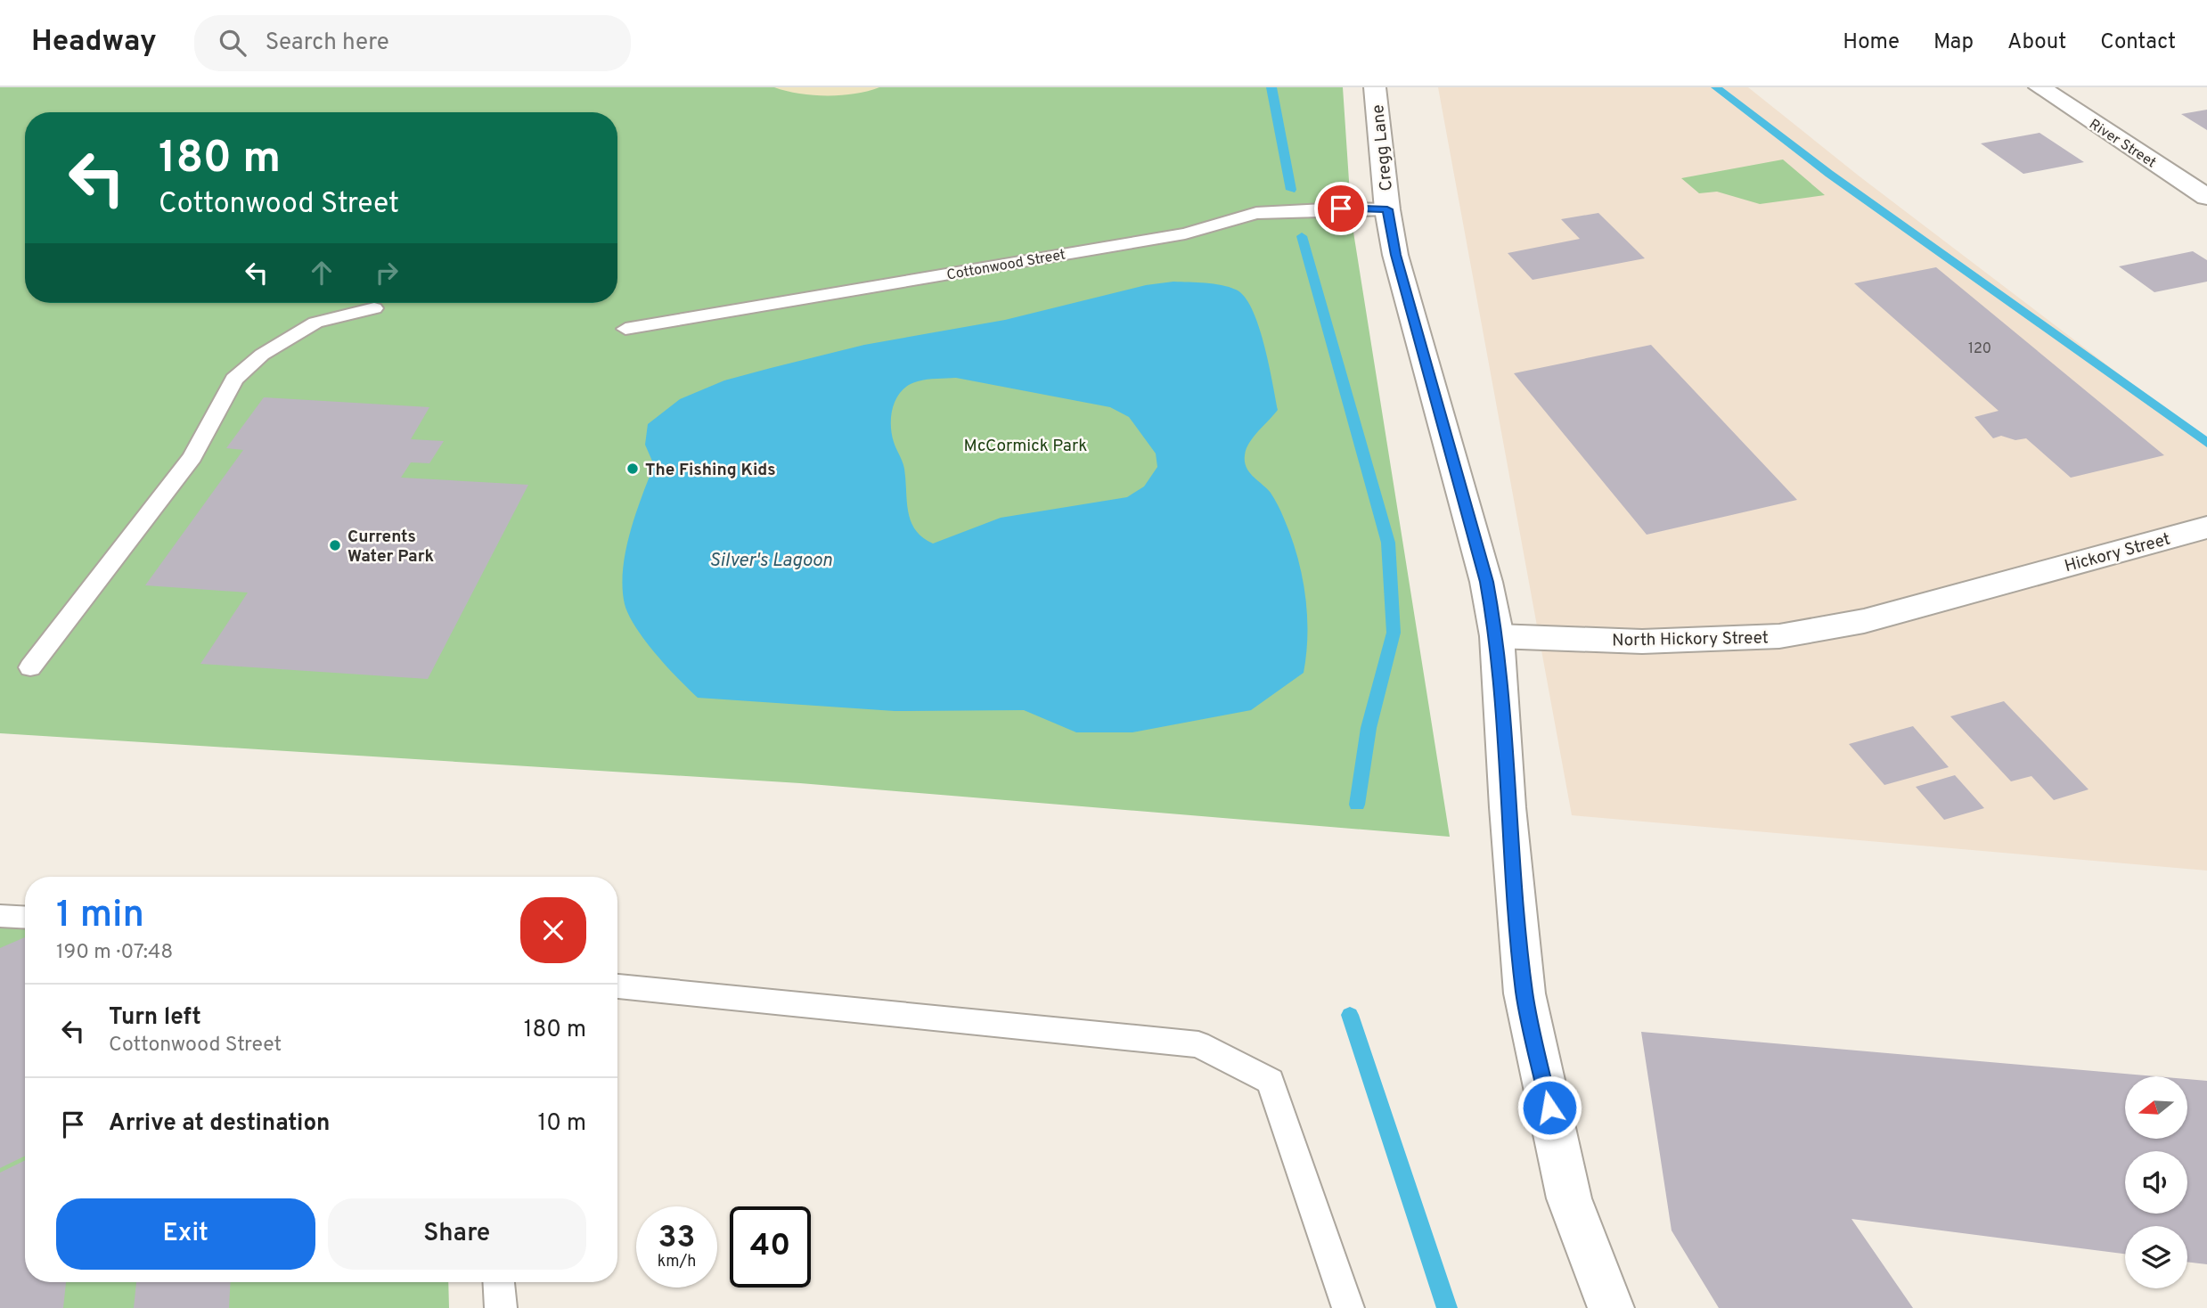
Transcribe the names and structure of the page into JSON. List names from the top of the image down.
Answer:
{
  "streets": {
    "street": [
      "River Street",
      "Cregg Lane",
      "Hickory Street",
      "North Hickory Street"
    ],
    "lane": ["Cottonwood Street"]
  },
  "crossings": [
    ["Cregg Lane", "Cottonwood Street"],
    ["Cregg Lane", "North Hickory Street"],
    ["Hickory Street", "North Hickory Street"]
  ],
  "water": ["Silver's Lagoon"],
  "parks": ["McCormick Park"],
  "places": ["The Fishing Kids", "Currents Water Park"],
  "house_numbers": ["120"],
  "north": "left",
  "page": {
    "header": "Headway",
    "search": "Search here",
    "nav": [
      "Home",
      "Map",
      "About",
      "Contact"
    ],
    "turn": ["180 m", "Cottonwood Street"],
    "heading": ["1 min", "190 m · 07:48"],
    "list": [
      {
        "name": "Turn left",
        "note": "Cottonwood Street",
        "value": "180 m"
      },
      {
        "name": "Arrive at destination",
        "value": "10 m"
      }
    ],
    "buttons": ["Exit", "Share"],
    "speed": "33 km/h",
    "limit": "40"
  }
}
